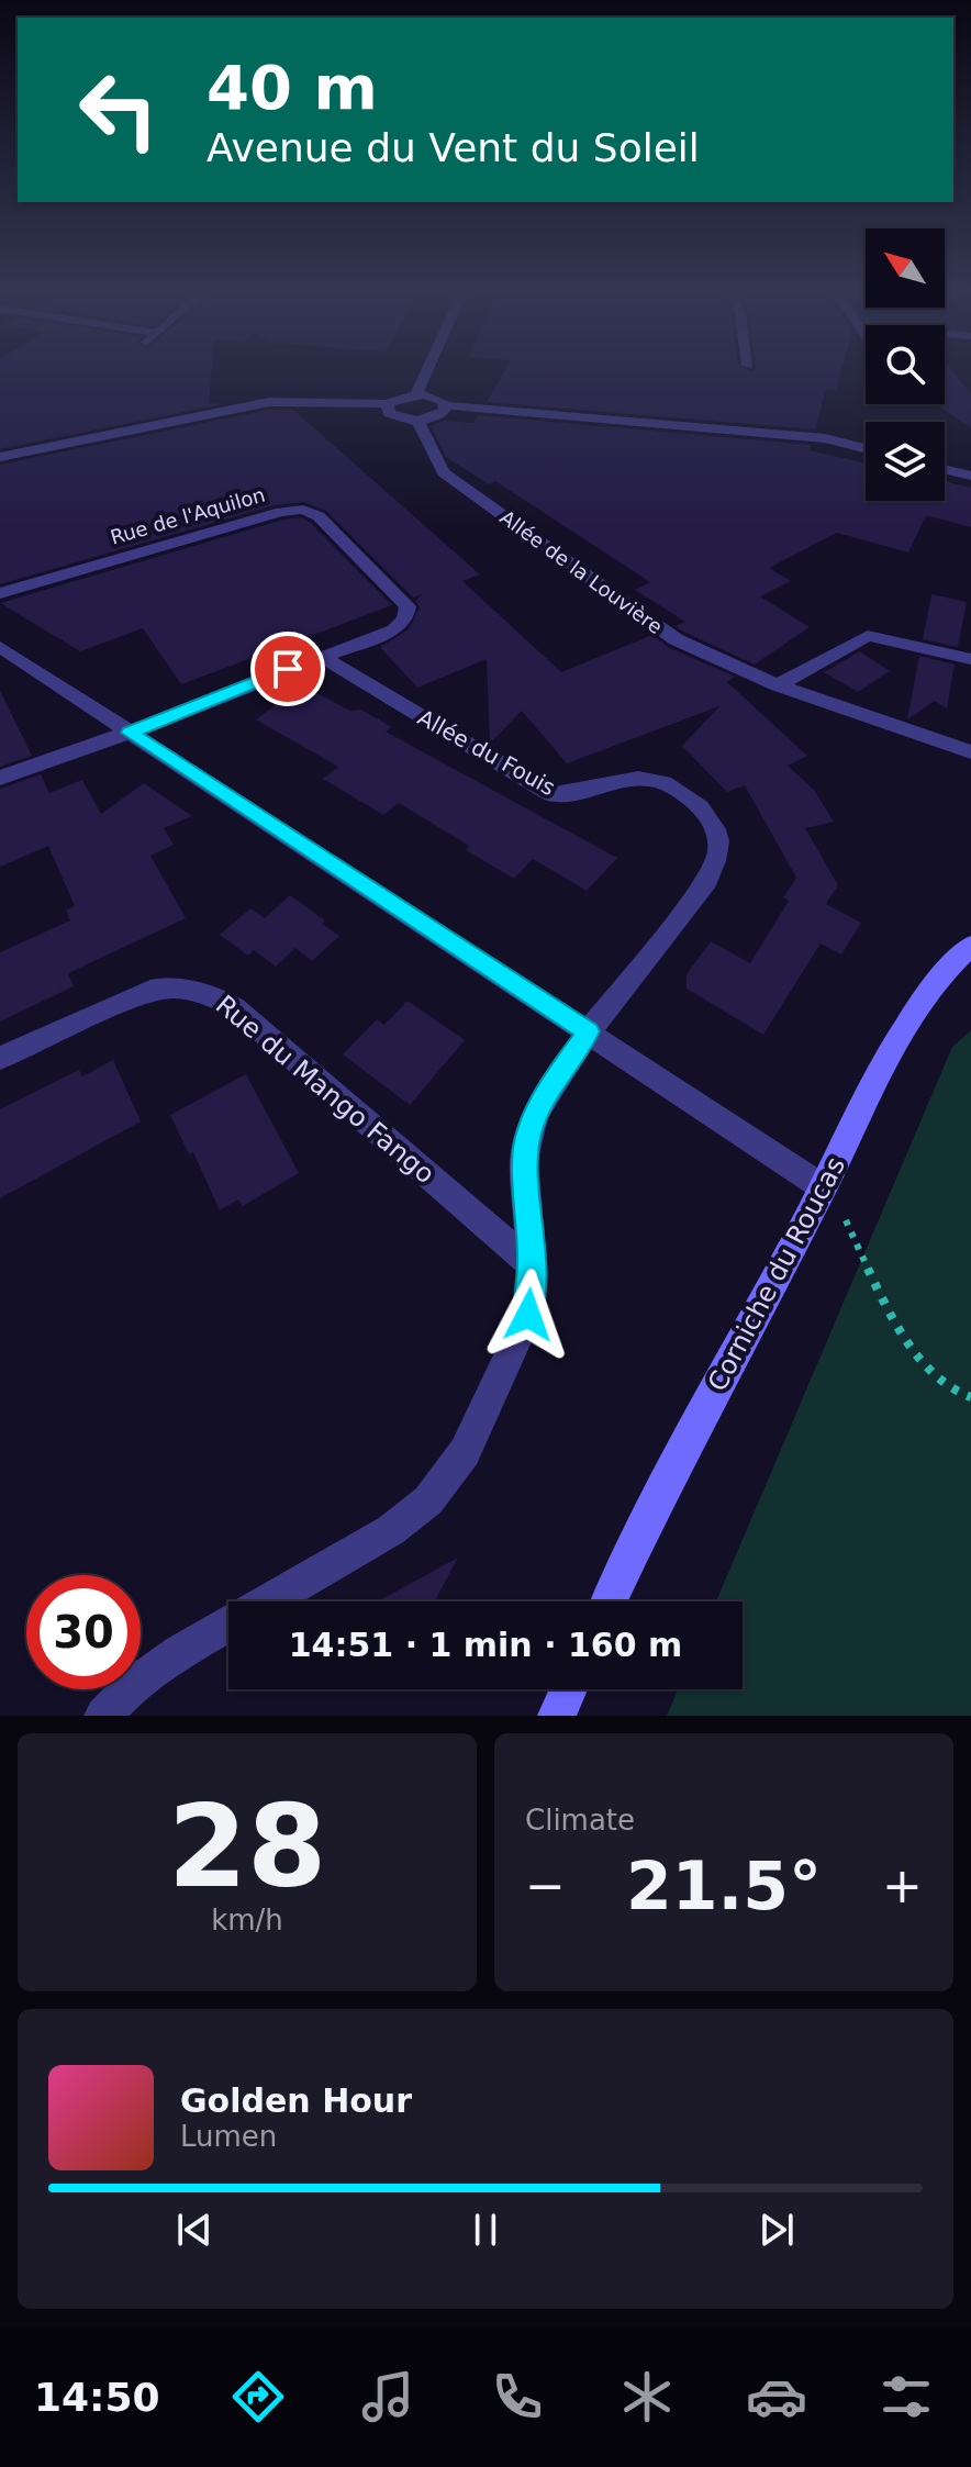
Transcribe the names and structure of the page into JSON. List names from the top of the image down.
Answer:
{
  "streets": {
    "main road": ["Corniche du Roucas"],
    "street": [
      "Rue de l'Aquilon",
      "Allée de la Louvière",
      "Allée du Fouis",
      "Rue du Mango Fango"
    ]
  },
  "crossings": [
    ["Rue de l'Aquilon", "Allée du Fouis"],
    ["Allée du Fouis", "Rue du Mango Fango"]
  ],
  "north": "top left",
  "page": {
    "turn": ["40 m", "Avenue du Vent du Soleil"],
    "limit": "30",
    "trip": "14:51 · 1 min · 160 m",
    "tile": [
      ["28", "km/h"],
      "Climate"
    ],
    "heat": ["−", "21.5°", "+"],
    "song": ["Golden Hour", "Lumen"],
    "tabs": "14:50"
  }
}
